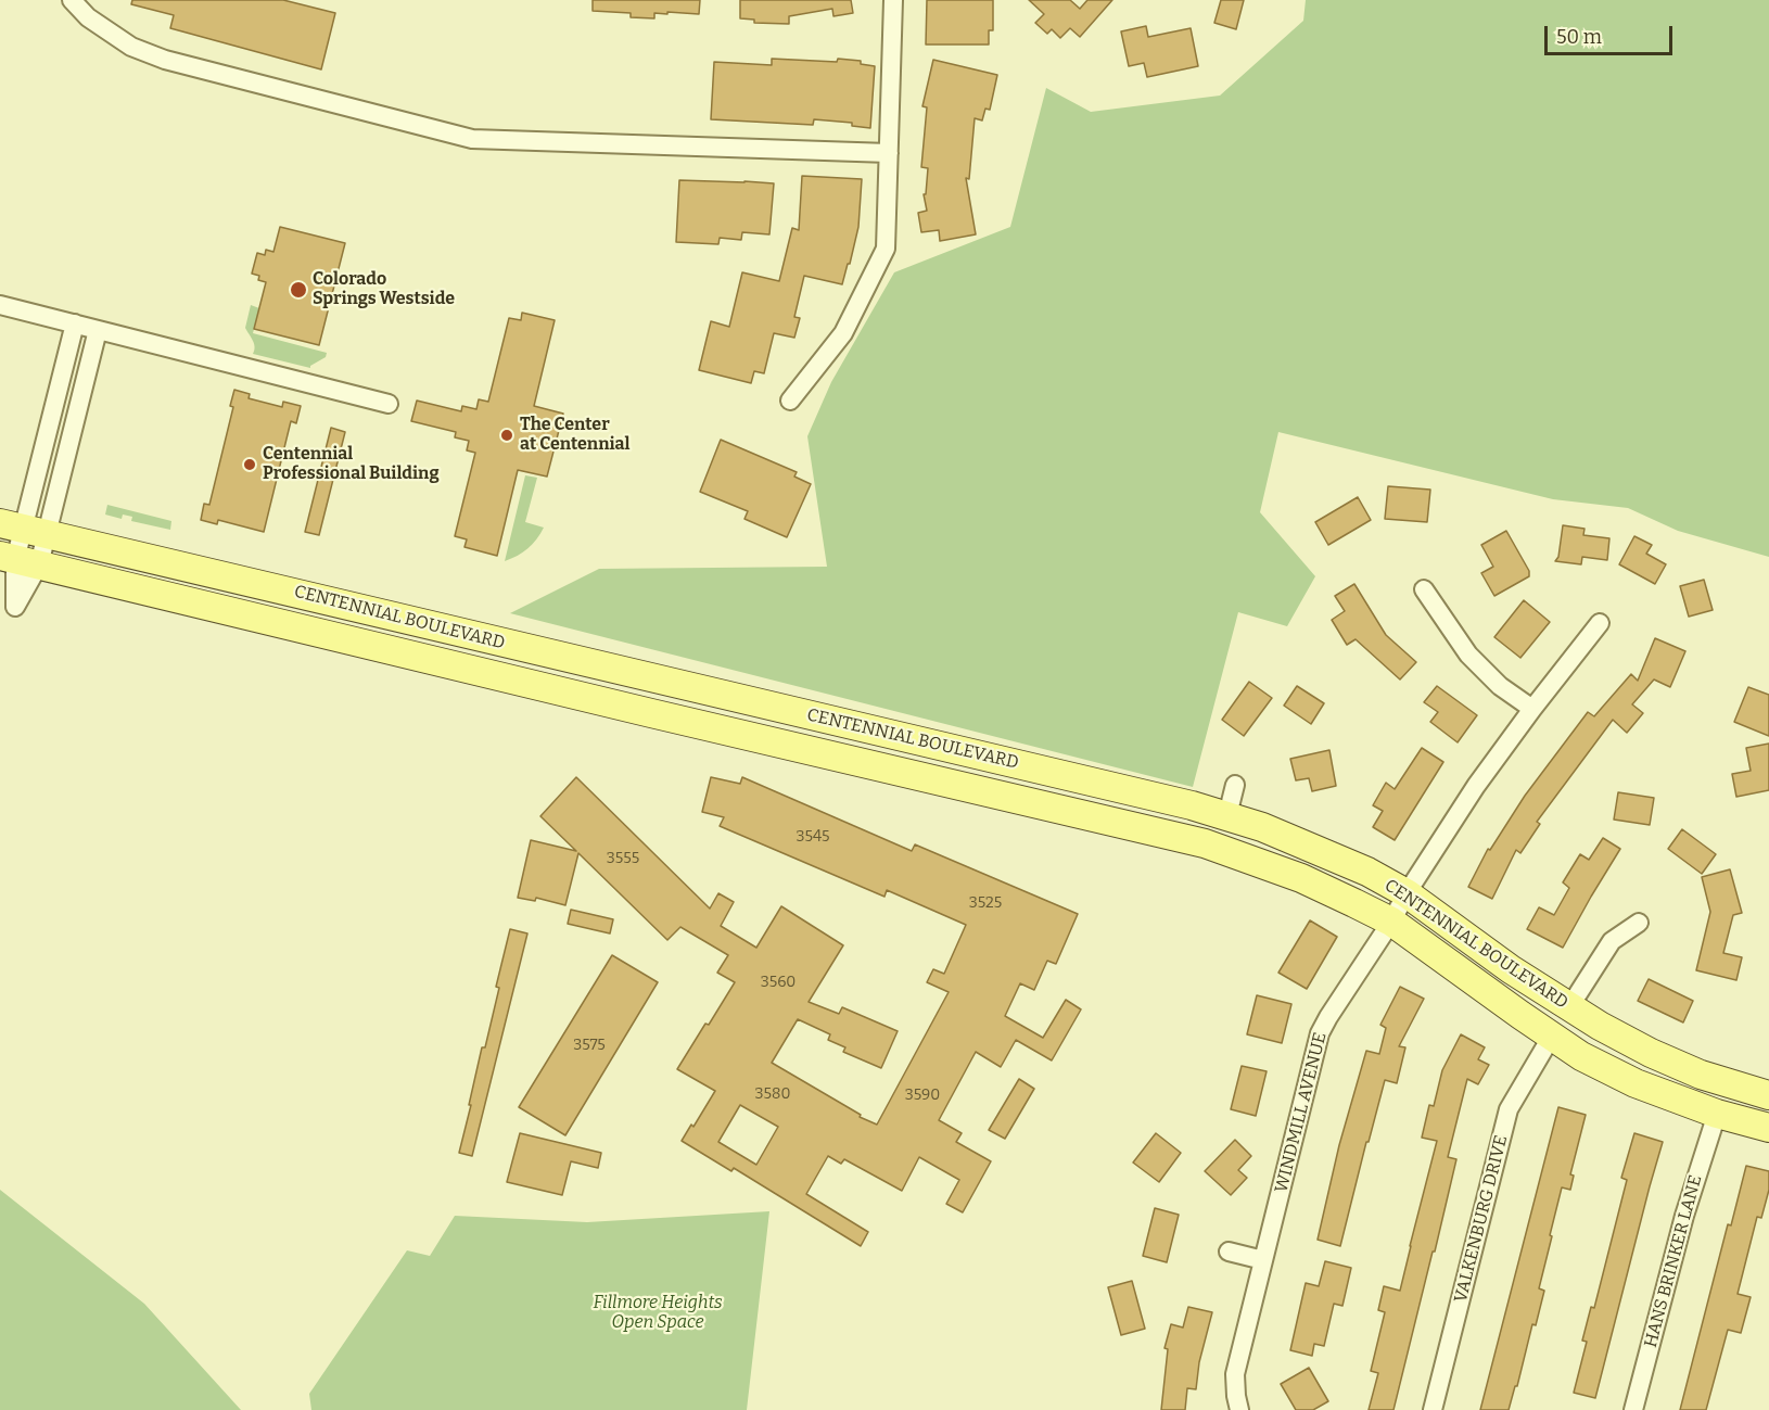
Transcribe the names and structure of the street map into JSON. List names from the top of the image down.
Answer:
{
  "streets": {
    "main road": ["CENTENNIAL BOULEVARD"],
    "street": ["WINDMILL AVENUE", "VALKENBURG DRIVE", "HANS BRINKER LANE"]
  },
  "crossings": [
    ["CENTENNIAL BOULEVARD", "WINDMILL AVENUE"],
    ["CENTENNIAL BOULEVARD", "VALKENBURG DRIVE"],
    ["CENTENNIAL BOULEVARD", "HANS BRINKER LANE"]
  ],
  "parks": ["Fillmore Heights Open Space"],
  "places": ["Colorado Springs Westside", "The Center at Centennial", "Centennial Professional Building"],
  "house_numbers": [
    "3545",
    "3555",
    "3525",
    "3560",
    "3575",
    "3580",
    "3590"
  ],
  "scale_bar": "50 m"
}
